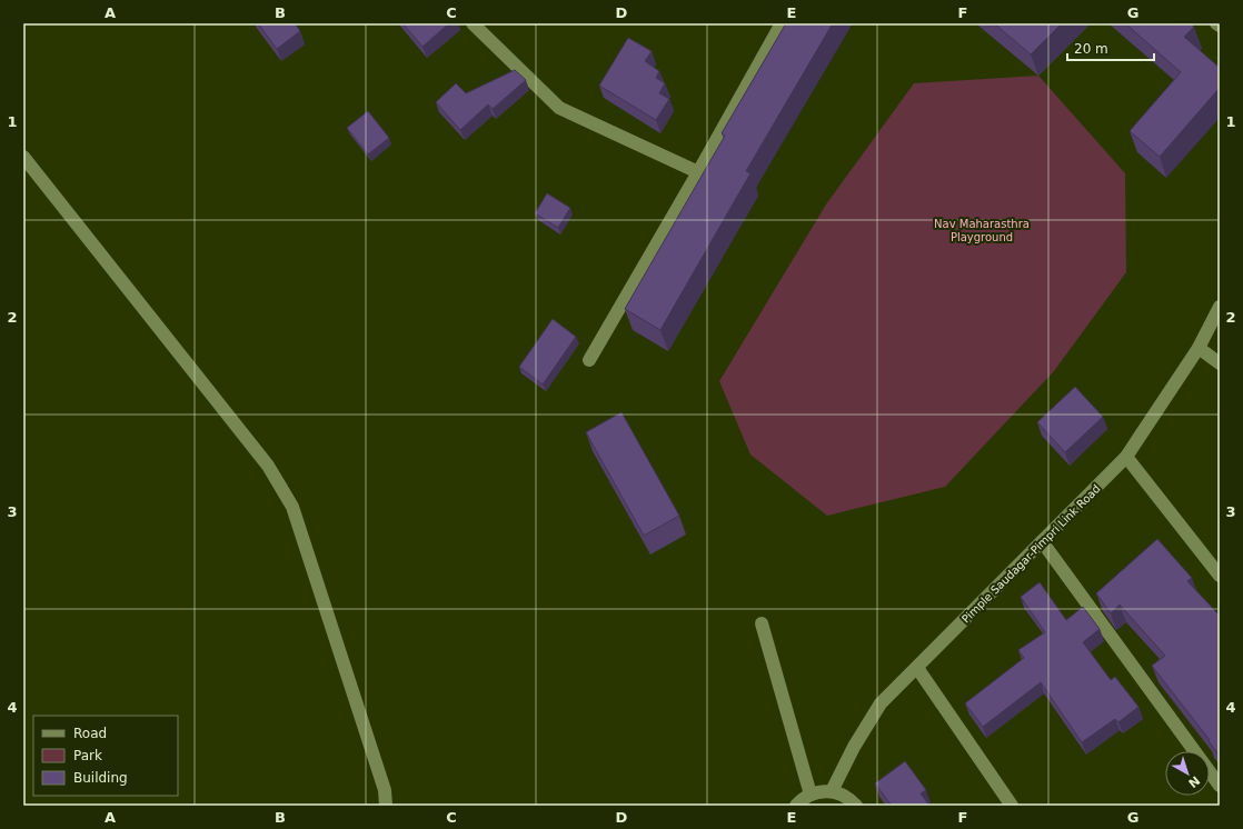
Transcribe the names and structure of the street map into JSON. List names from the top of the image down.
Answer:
{
  "streets": {
    "street": ["Pimple Saudagar-Pimpri Link Road"]
  },
  "parks": ["Nav Maharasthra Playground"],
  "legend": ["Road", "Park", "Building"],
  "scale_bar": "20 m",
  "north": "bottom right",
  "grid": {
    "columns": [
      "A",
      "B",
      "C",
      "D",
      "E",
      "F",
      "G"
    ],
    "rows": [
      "1",
      "2",
      "3",
      "4"
    ]
  }
}
